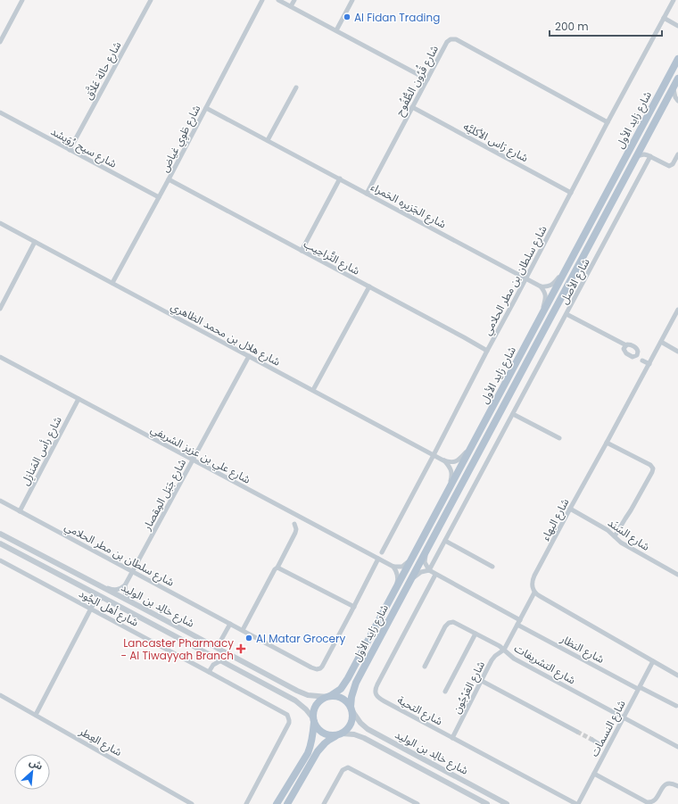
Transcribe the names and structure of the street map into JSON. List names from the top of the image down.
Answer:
{
  "streets": {
    "main road": ["شارع زايد الأول"],
    "street": [
      "شارع حالة عَلاَّق",
      "شارع قُرُون الطُّفُوح",
      "شارع طَوِي غياض",
      "شارع رَاس الأكليَّه",
      "شارع سيح رُوَيشد",
      "شارع الجَزيره الحَمراء",
      "شارع التَّراحِيب",
      "شارع سلطان بن مطر الحلامي",
      "شارع الأصل",
      "شارع هلال بن محمد الظاهري",
      "شارع رأس المَنازِل",
      "شارع علي بن عزيز الشريفي",
      "شارع جَبَل المِقصار",
      "شارع البهاء",
      "شارع السَنَد",
      "شارع خالِد بن الوليد",
      "شارع أهل الجُود",
      "شارع النظار",
      "شارع التشريفات",
      "شارع العَرْجُون",
      "شارع التحية",
      "شارع النسمات",
      "شارع العِطر"
    ]
  },
  "crossings": [
    ["شارع حالة عَلاَّق", "شارع سيح رُوَيشد"],
    ["شارع قُرُون الطُّفُوح", "شارع رَاس الأكليَّه"],
    ["شارع قُرُون الطُّفُوح", "شارع الجَزيره الحَمراء"],
    ["شارع قُرُون الطُّفُوح", "شارع سلطان بن مطر الحلامي"],
    ["شارع زايد الأول", "شارع خالِد بن الوليد"],
    ["شارع طَوِي غياض", "شارع سيح رُوَيشد"],
    ["شارع طَوِي غياض", "شارع الجَزيره الحَمراء"],
    ["شارع طَوِي غياض", "شارع التَّراحِيب"],
    ["شارع طَوِي غياض", "شارع هلال بن محمد الظاهري"],
    ["شارع رَاس الأكليَّه", "شارع سلطان بن مطر الحلامي"],
    ["شارع الجَزيره الحَمراء", "شارع سلطان بن مطر الحلامي"],
    ["شارع التَّراحِيب", "شارع سلطان بن مطر الحلامي"],
    ["شارع سلطان بن مطر الحلامي", "شارع هلال بن محمد الظاهري"],
    ["شارع سلطان بن مطر الحلامي", "شارع رأس المَنازِل"],
    ["شارع سلطان بن مطر الحلامي", "شارع علي بن عزيز الشريفي"],
    ["شارع سلطان بن مطر الحلامي", "شارع جَبَل المِقصار"],
    ["شارع هلال بن محمد الظاهري", "شارع جَبَل المِقصار"],
    ["شارع رأس المَنازِل", "شارع علي بن عزيز الشريفي"],
    ["شارع علي بن عزيز الشريفي", "شارع جَبَل المِقصار"],
    ["شارع البهاء", "شارع السَنَد"],
    ["شارع البهاء", "شارع العَرْجُون"],
    ["شارع النظار", "شارع العَرْجُون"],
    ["شارع النظار", "شارع النسمات"],
    ["شارع التشريفات", "شارع العَرْجُون"],
    ["شارع التشريفات", "شارع النسمات"],
    ["شارع العَرْجُون", "شارع التحية"],
    ["شارع التحية", "شارع النسمات"]
  ],
  "places": {
    "other": ["Al Fidan Trading", "Al Matar Grocery"],
    "health": ["Lancaster Pharmacy - Al Tiwayyah Branch"]
  },
  "scale_bar": "200 m",
  "north": "top right"
}
